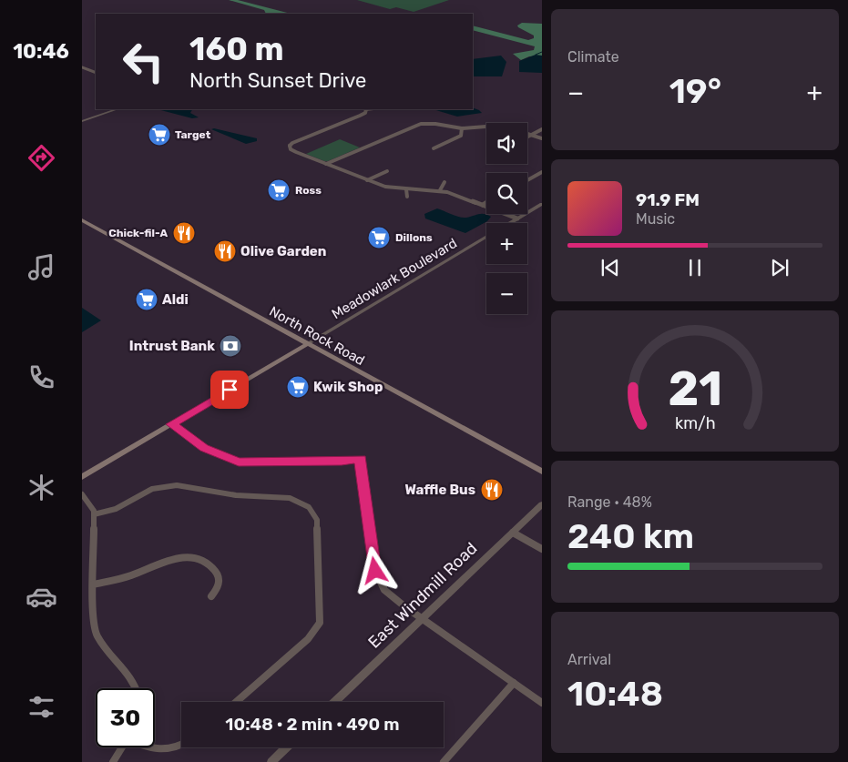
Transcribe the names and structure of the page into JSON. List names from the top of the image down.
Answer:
{
  "streets": {
    "main road": ["North Rock Road"],
    "street": ["Meadowlark Boulevard", "East Windmill Road"]
  },
  "crossings": [
    ["Meadowlark Boulevard", "North Rock Road"]
  ],
  "places": {
    "supermarket": [
      "Target",
      "Ross",
      "Dillons",
      "Aldi",
      "Kwik Shop"
    ],
    "restaurant": ["Chick-fil-A", "Olive Garden", "Waffle Bus"],
    "bank": ["Intrust Bank"]
  },
  "page": {
    "tabs": "10:46",
    "tile": [
      "Climate",
      ["Range · 48%", "240 km"],
      ["Arrival", "10:48"]
    ],
    "turn": ["160 m", "North Sunset Drive"],
    "heat": ["−", "19°", "+"],
    "map_buttons": ["+", "−"],
    "song": ["91.9 FM", "Music"],
    "limit": "30",
    "trip": "10:48 · 2 min · 490 m",
    "gauge": ["21", "km/h"]
  }
}
